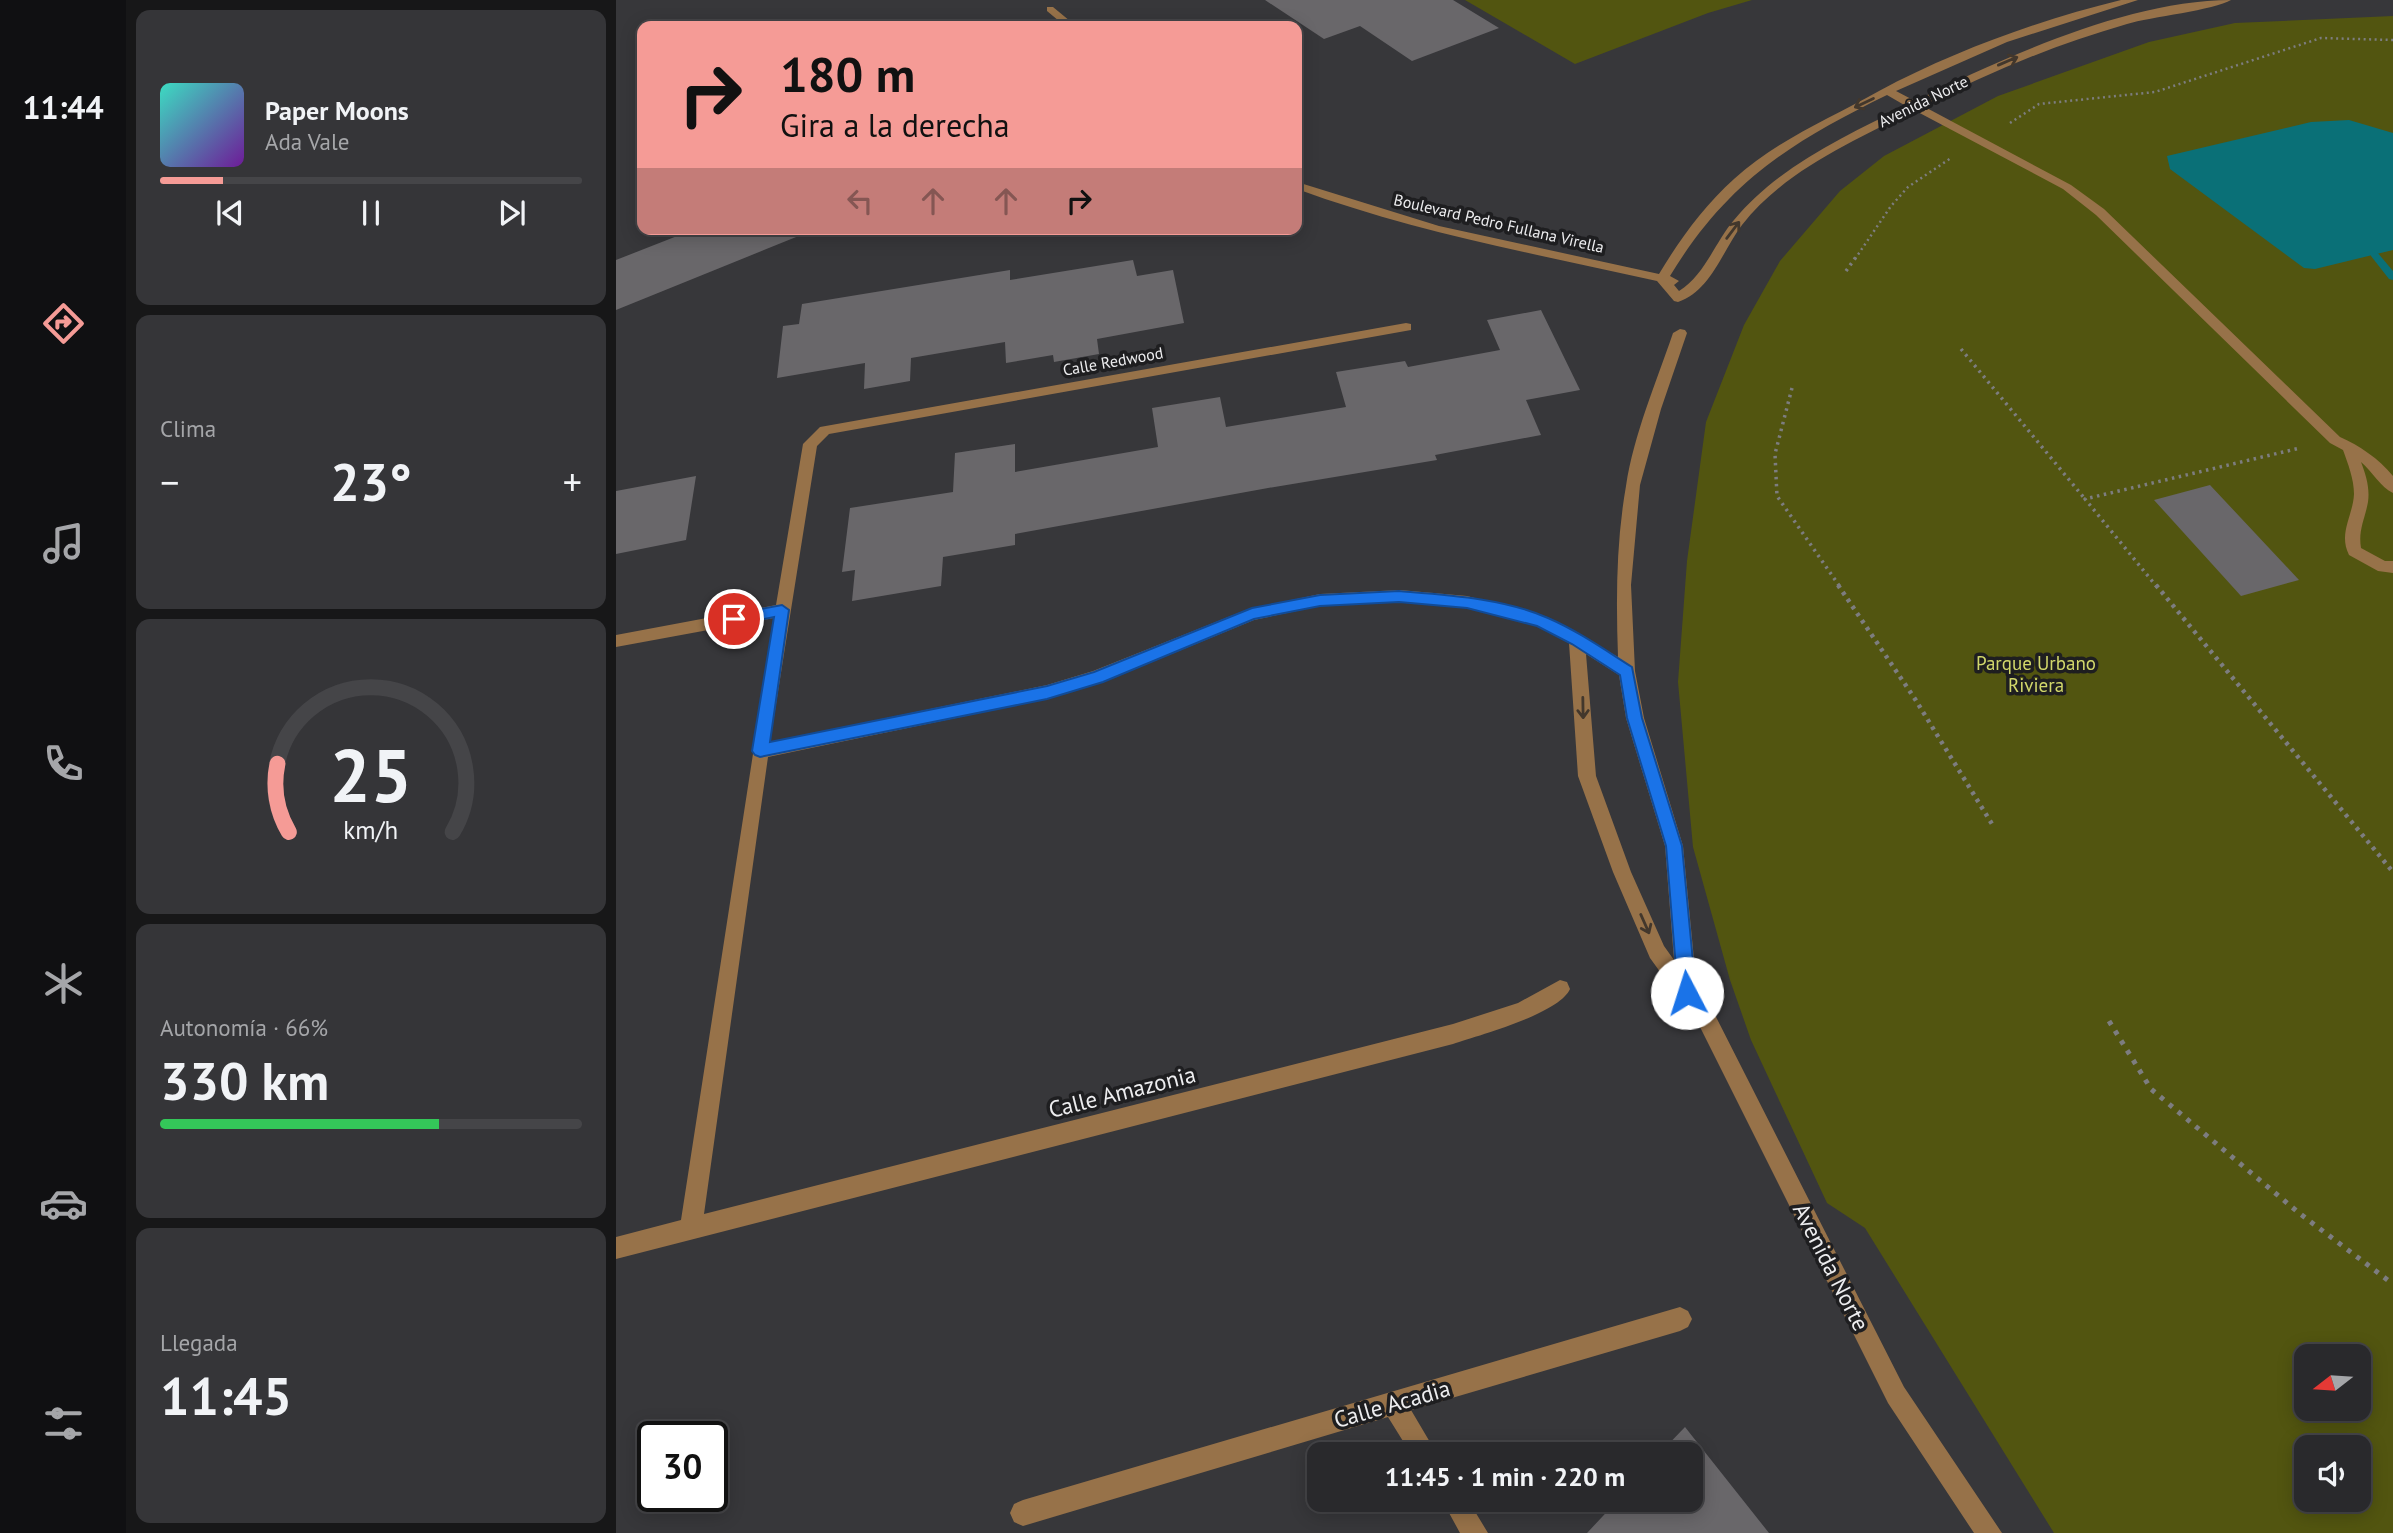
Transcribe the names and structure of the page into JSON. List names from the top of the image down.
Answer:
{
  "streets": {
    "street": [
      "Avenida Norte",
      "Boulevard Pedro Fullana Virella",
      "Calle Redwood",
      "Calle Amazonia",
      "Calle Acadia"
    ]
  },
  "crossings": [
    ["Avenida Norte", "Boulevard Pedro Fullana Virella"]
  ],
  "parks": ["Parque Urbano Riviera"],
  "north": "left",
  "page": {
    "tabs": "11:44",
    "turn": ["180 m", "Gira a la derecha"],
    "song": ["Paper Moons", "Ada Vale"],
    "tile": [
      "Clima",
      ["Autonomía · 66%", "330 km"],
      ["Llegada", "11:45"]
    ],
    "heat": ["−", "23°", "+"],
    "limit": "30",
    "trip": "11:45 · 1 min · 220 m",
    "gauge": ["25", "km/h"]
  }
}
